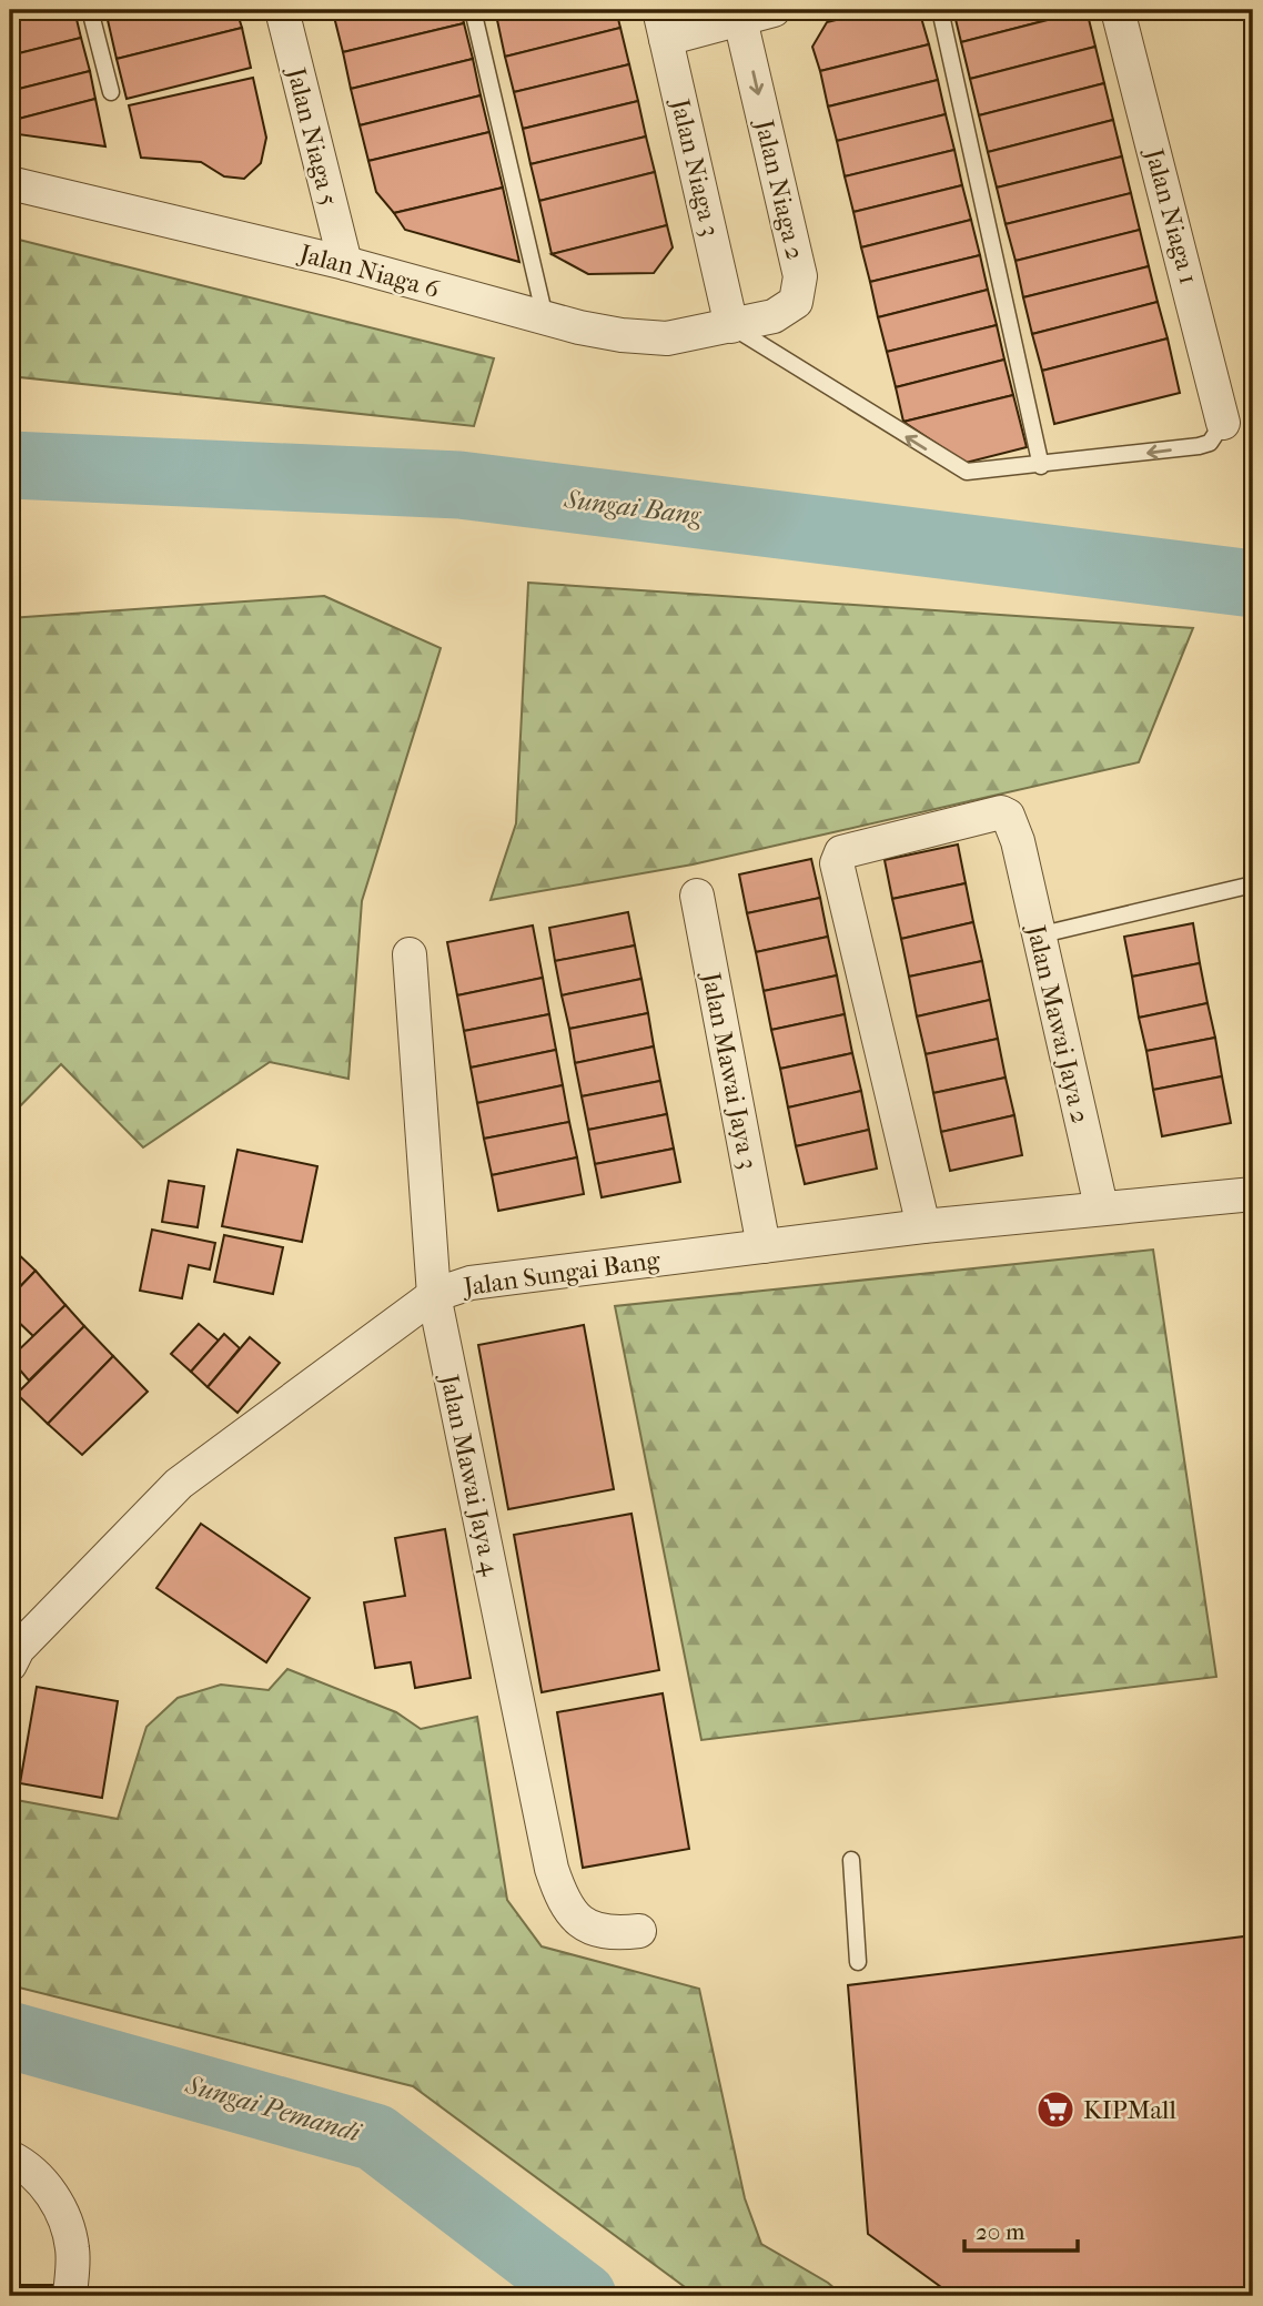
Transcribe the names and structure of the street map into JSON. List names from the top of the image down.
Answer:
{
  "streets": {
    "street": [
      "Jalan Niaga 5",
      "Jalan Niaga 3",
      "Jalan Niaga 2",
      "Jalan Niaga 1",
      "Jalan Niaga 6",
      "Jalan Mawai Jaya 2",
      "Jalan Mawai Jaya 3",
      "Jalan Sungai Bang",
      "Jalan Mawai Jaya 4"
    ]
  },
  "crossings": [
    ["Jalan Niaga 5", "Jalan Niaga 6"],
    ["Jalan Niaga 3", "Jalan Niaga 2"],
    ["Jalan Niaga 3", "Jalan Niaga 6"],
    ["Jalan Niaga 2", "Jalan Niaga 6"],
    ["Jalan Mawai Jaya 2", "Jalan Sungai Bang"],
    ["Jalan Mawai Jaya 3", "Jalan Sungai Bang"],
    ["Jalan Sungai Bang", "Jalan Mawai Jaya 4"]
  ],
  "one_way": ["Jalan Niaga 2"],
  "water": ["Sungai Bang", "Sungai Pemandi"],
  "places": {
    "supermarket": ["KIPMall"]
  },
  "scale_bar": "20 m"
}
